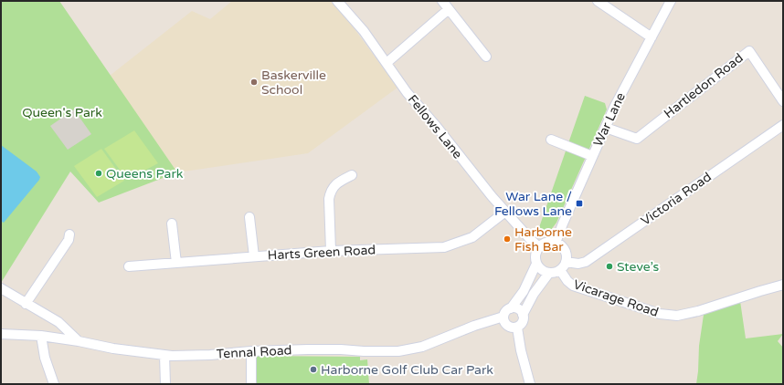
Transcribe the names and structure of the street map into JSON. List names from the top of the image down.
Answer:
{
  "streets": {
    "street": [
      "Hartledon Road",
      "War Lane",
      "Fellows Lane",
      "Victoria Road",
      "Harts Green Road",
      "Vicarage Road",
      "Tennal Road"
    ]
  },
  "crossings": [
    ["Hartledon Road", "War Lane"],
    ["War Lane", "Fellows Lane"],
    ["War Lane", "Victoria Road"],
    ["War Lane", "Vicarage Road"],
    ["Fellows Lane", "Victoria Road"],
    ["Fellows Lane", "Harts Green Road"],
    ["Fellows Lane", "Vicarage Road"],
    ["Victoria Road", "Vicarage Road"]
  ],
  "parks": ["Queen's Park"],
  "places": {
    "other": [
      "Baskerville School",
      "Queens Park",
      "Harborne Fish Bar",
      "Steve’s",
      "Harborne Golf Club Car Park"
    ],
    "transit": ["War Lane / Fellows Lane"]
  }
}
